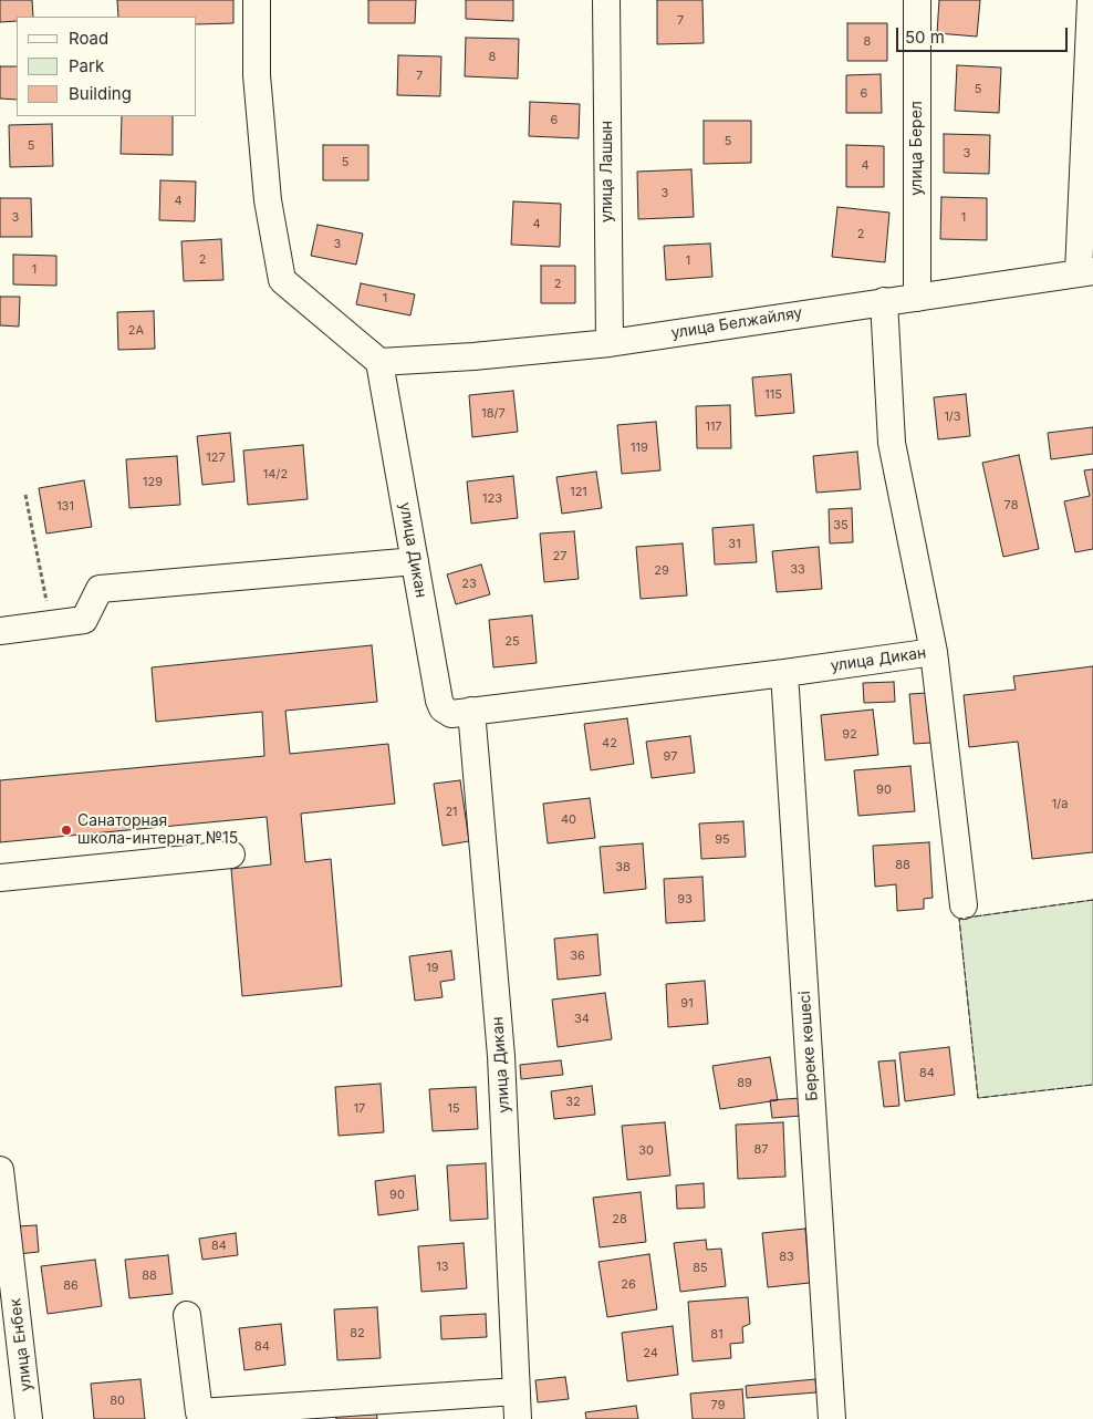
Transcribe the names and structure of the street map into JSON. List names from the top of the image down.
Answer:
{
  "streets": {
    "street": [
      "улица Берел",
      "улица Лашын",
      "улица Белжайляу",
      "улица Дикан",
      "Береке көшесі",
      "улица Енбек"
    ]
  },
  "crossings": [
    ["улица Берел", "улица Белжайляу"],
    ["улица Лашын", "улица Белжайляу"],
    ["улица Белжайляу", "улица Дикан"],
    ["улица Дикан", "Береке көшесі"]
  ],
  "places": ["Санаторная школа-интернат №15"],
  "house_numbers": [
    "7",
    "8",
    "8",
    "7",
    "5",
    "6",
    "6",
    "5",
    "5",
    "3",
    "5",
    "4",
    "3",
    "4",
    "3",
    "1",
    "4",
    "2",
    "3",
    "2",
    "1",
    "1",
    "2",
    "1",
    "2А",
    "115",
    "18/7",
    "1/3",
    "117",
    "119",
    "127",
    "14/2",
    "129",
    "121",
    "123",
    "78",
    "131",
    "35",
    "31",
    "27",
    "33",
    "29",
    "23",
    "25",
    "92",
    "42",
    "97",
    "90",
    "1/а",
    "21",
    "40",
    "95",
    "88",
    "38",
    "93",
    "36",
    "19",
    "91",
    "34",
    "84",
    "89",
    "32",
    "17",
    "15",
    "87",
    "30",
    "90",
    "28",
    "84",
    "83",
    "13",
    "85",
    "88",
    "26",
    "86",
    "82",
    "81",
    "84",
    "24",
    "80",
    "79"
  ],
  "legend": ["Road", "Park", "Building"],
  "scale_bar": "50 m"
}
